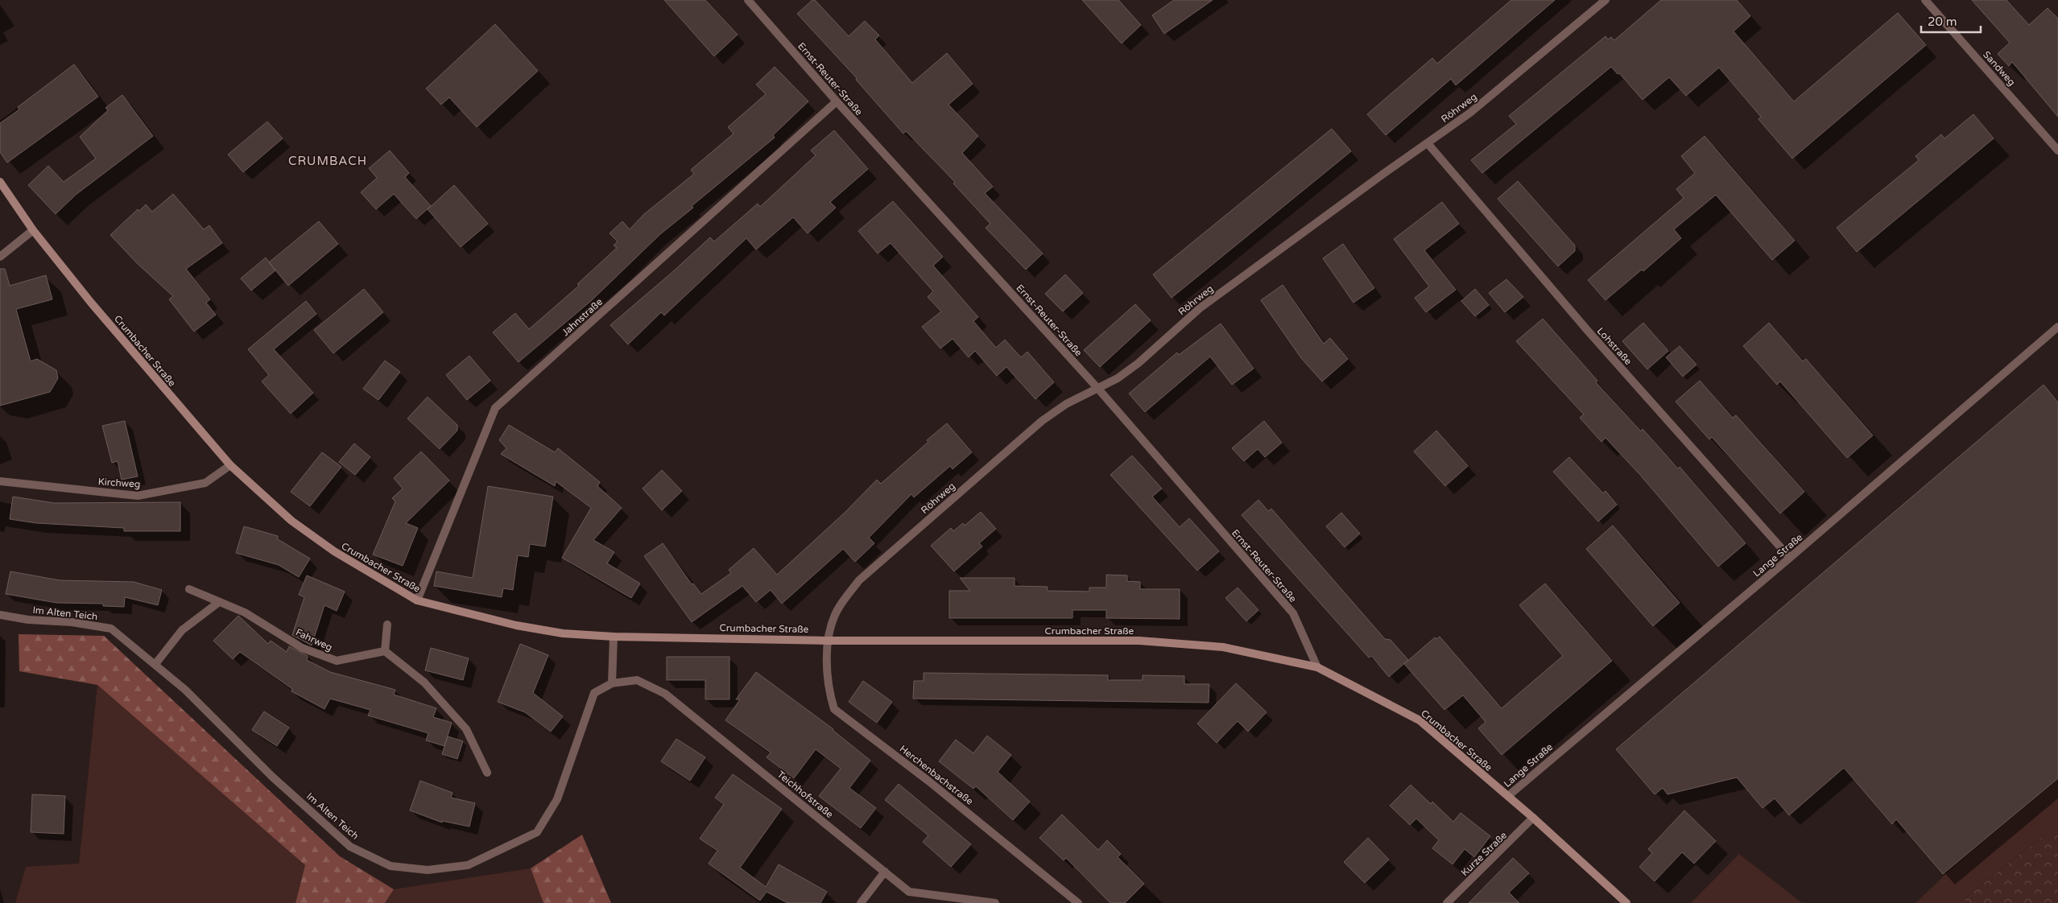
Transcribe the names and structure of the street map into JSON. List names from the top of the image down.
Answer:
{
  "streets": {
    "main road": ["Crumbacher Straße"],
    "street": [
      "Sandweg",
      "Ernst-Reuter-Straße",
      "Röhrweg",
      "Jahnstraße",
      "Lohstraße",
      "Kirchweg",
      "Lange Straße",
      "Im Alten Teich",
      "Fahrweg",
      "Herchenbachstraße",
      "Teichhofstraße",
      "Kurze Straße"
    ]
  },
  "crossings": [
    ["Ernst-Reuter-Straße", "Röhrweg"],
    ["Ernst-Reuter-Straße", "Jahnstraße"],
    ["Ernst-Reuter-Straße", "Crumbacher Straße"],
    ["Röhrweg", "Lohstraße"],
    ["Röhrweg", "Crumbacher Straße"],
    ["Röhrweg", "Herchenbachstraße"],
    ["Jahnstraße", "Crumbacher Straße"],
    ["Lohstraße", "Lange Straße"],
    ["Crumbacher Straße", "Kirchweg"],
    ["Crumbacher Straße", "Lange Straße"],
    ["Crumbacher Straße", "Herchenbachstraße"],
    ["Crumbacher Straße", "Kurze Straße"],
    ["Im Alten Teich", "Teichhofstraße"]
  ],
  "districts": ["CRUMBACH"],
  "scale_bar": "20 m"
}
